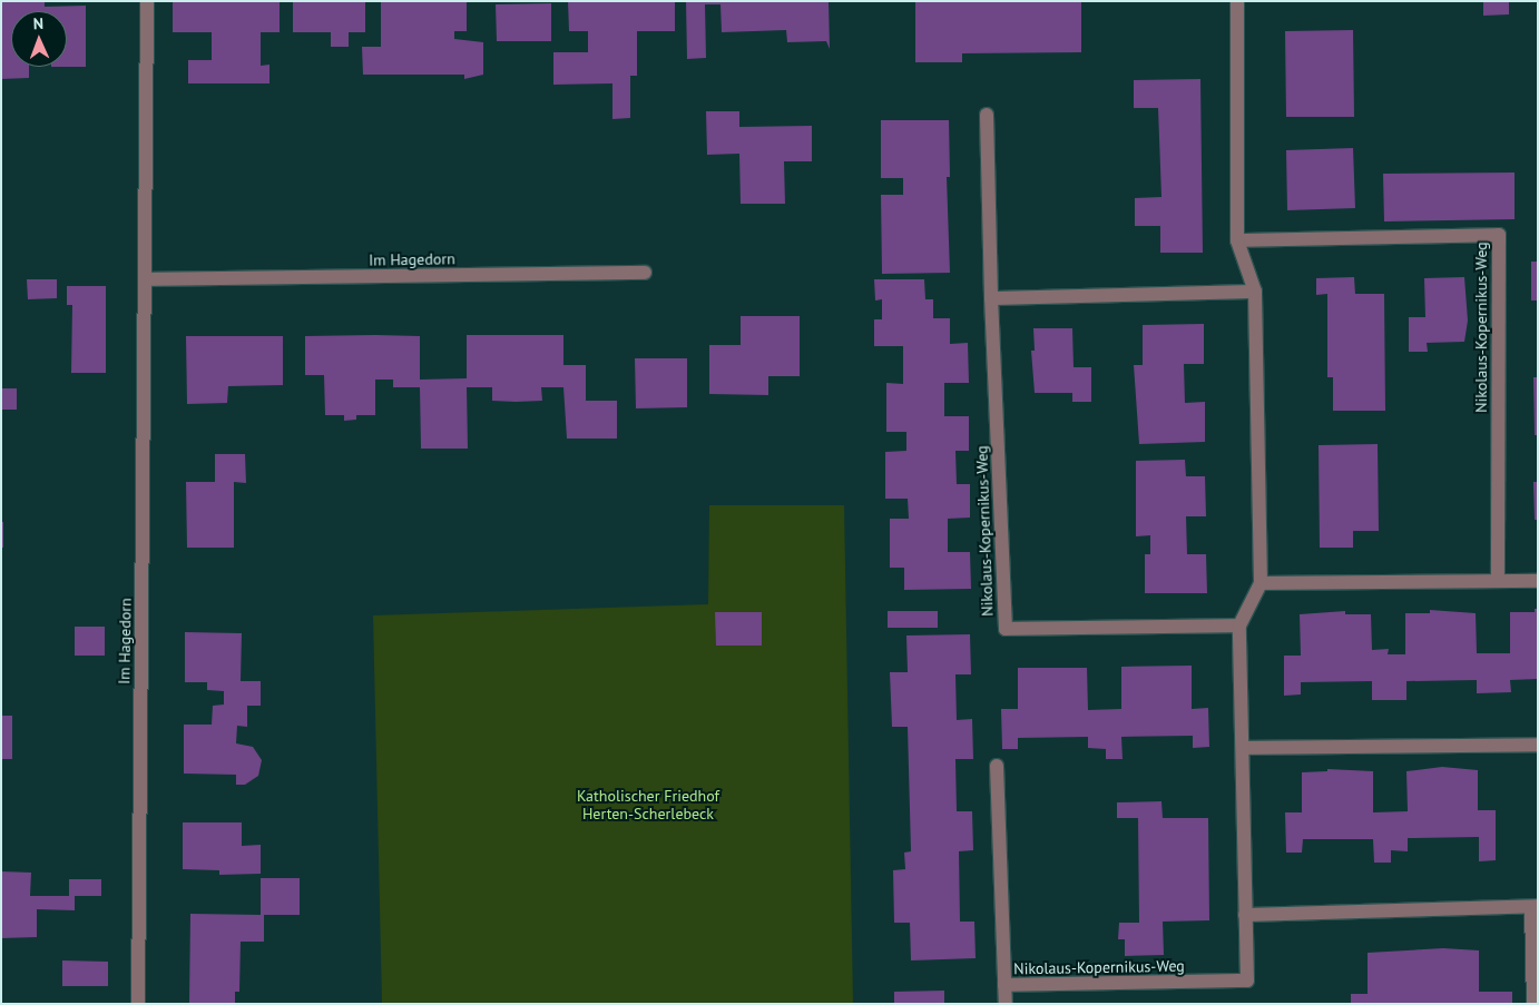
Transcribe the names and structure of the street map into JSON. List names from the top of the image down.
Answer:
{
  "streets": {
    "street": ["Im Hagedorn", "Nikolaus-Kopernikus-Weg"]
  },
  "parks": ["Katholischer Friedhof Herten-Scherlebeck"],
  "north": "top"
}
